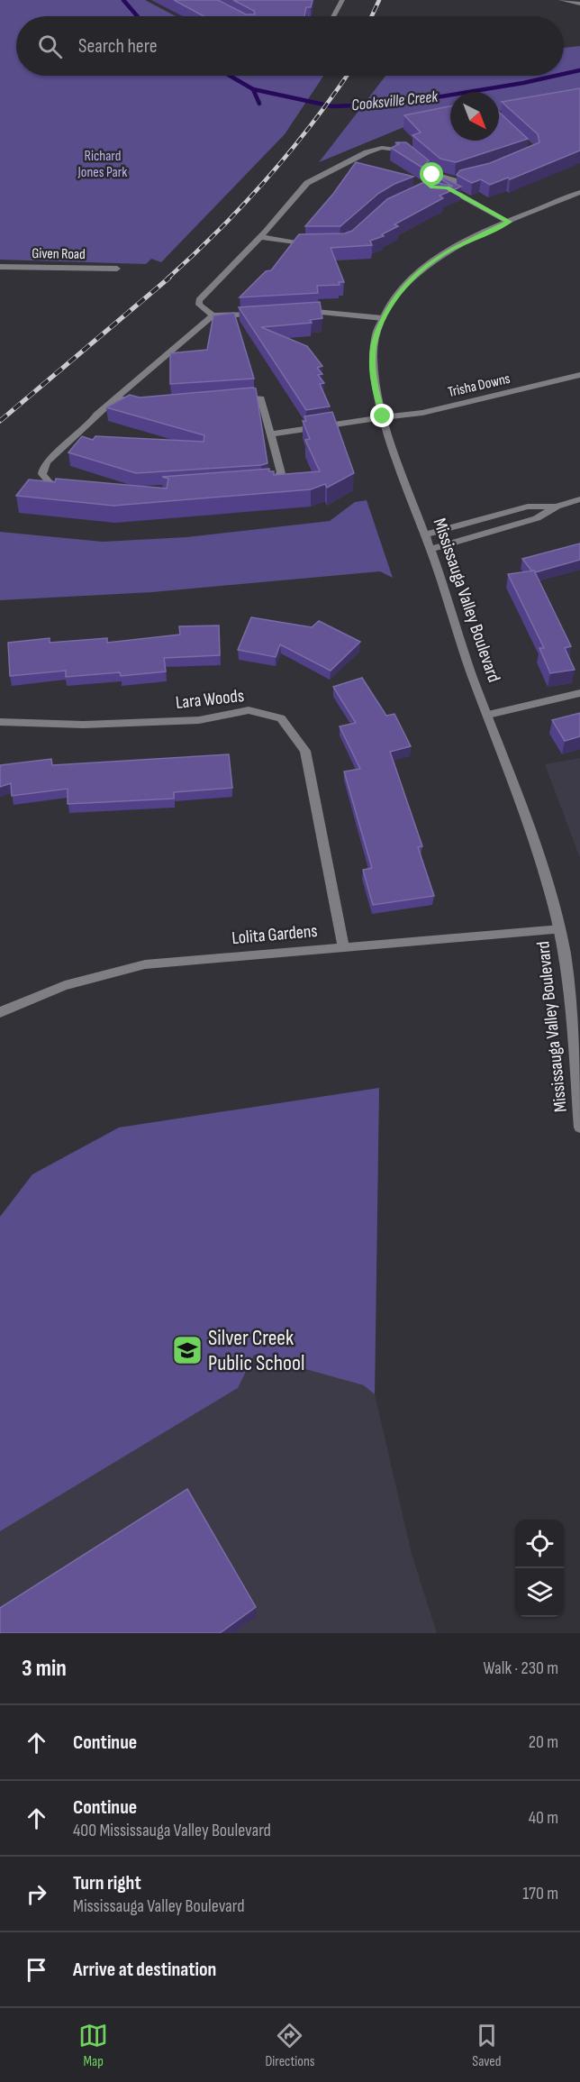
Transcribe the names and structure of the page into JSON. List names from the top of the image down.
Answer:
{
  "streets": {
    "street": [
      "Given Road",
      "Trisha Downs",
      "Mississauga Valley Boulevard",
      "Lara Woods",
      "Lolita Gardens"
    ]
  },
  "crossings": [
    ["Trisha Downs", "Mississauga Valley Boulevard"],
    ["Mississauga Valley Boulevard", "Lolita Gardens"],
    ["Lara Woods", "Lolita Gardens"]
  ],
  "water": ["Cooksville Creek"],
  "parks": ["Richard Jones Park"],
  "places": {
    "school or university": ["Silver Creek Public School"]
  },
  "north": "bottom right",
  "page": {
    "search": "Search here",
    "heading": ["3 min", "Walk · 230 m"],
    "list": [
      ["Continue", "20 m"],
      ["Continue", "400 Mississauga Valley Boulevard", "40 m"],
      ["Turn right", "Mississauga Valley Boulevard", "170 m"],
      "Arrive at destination"
    ],
    "nav": ["Map", "Directions", "Saved"]
  }
}
